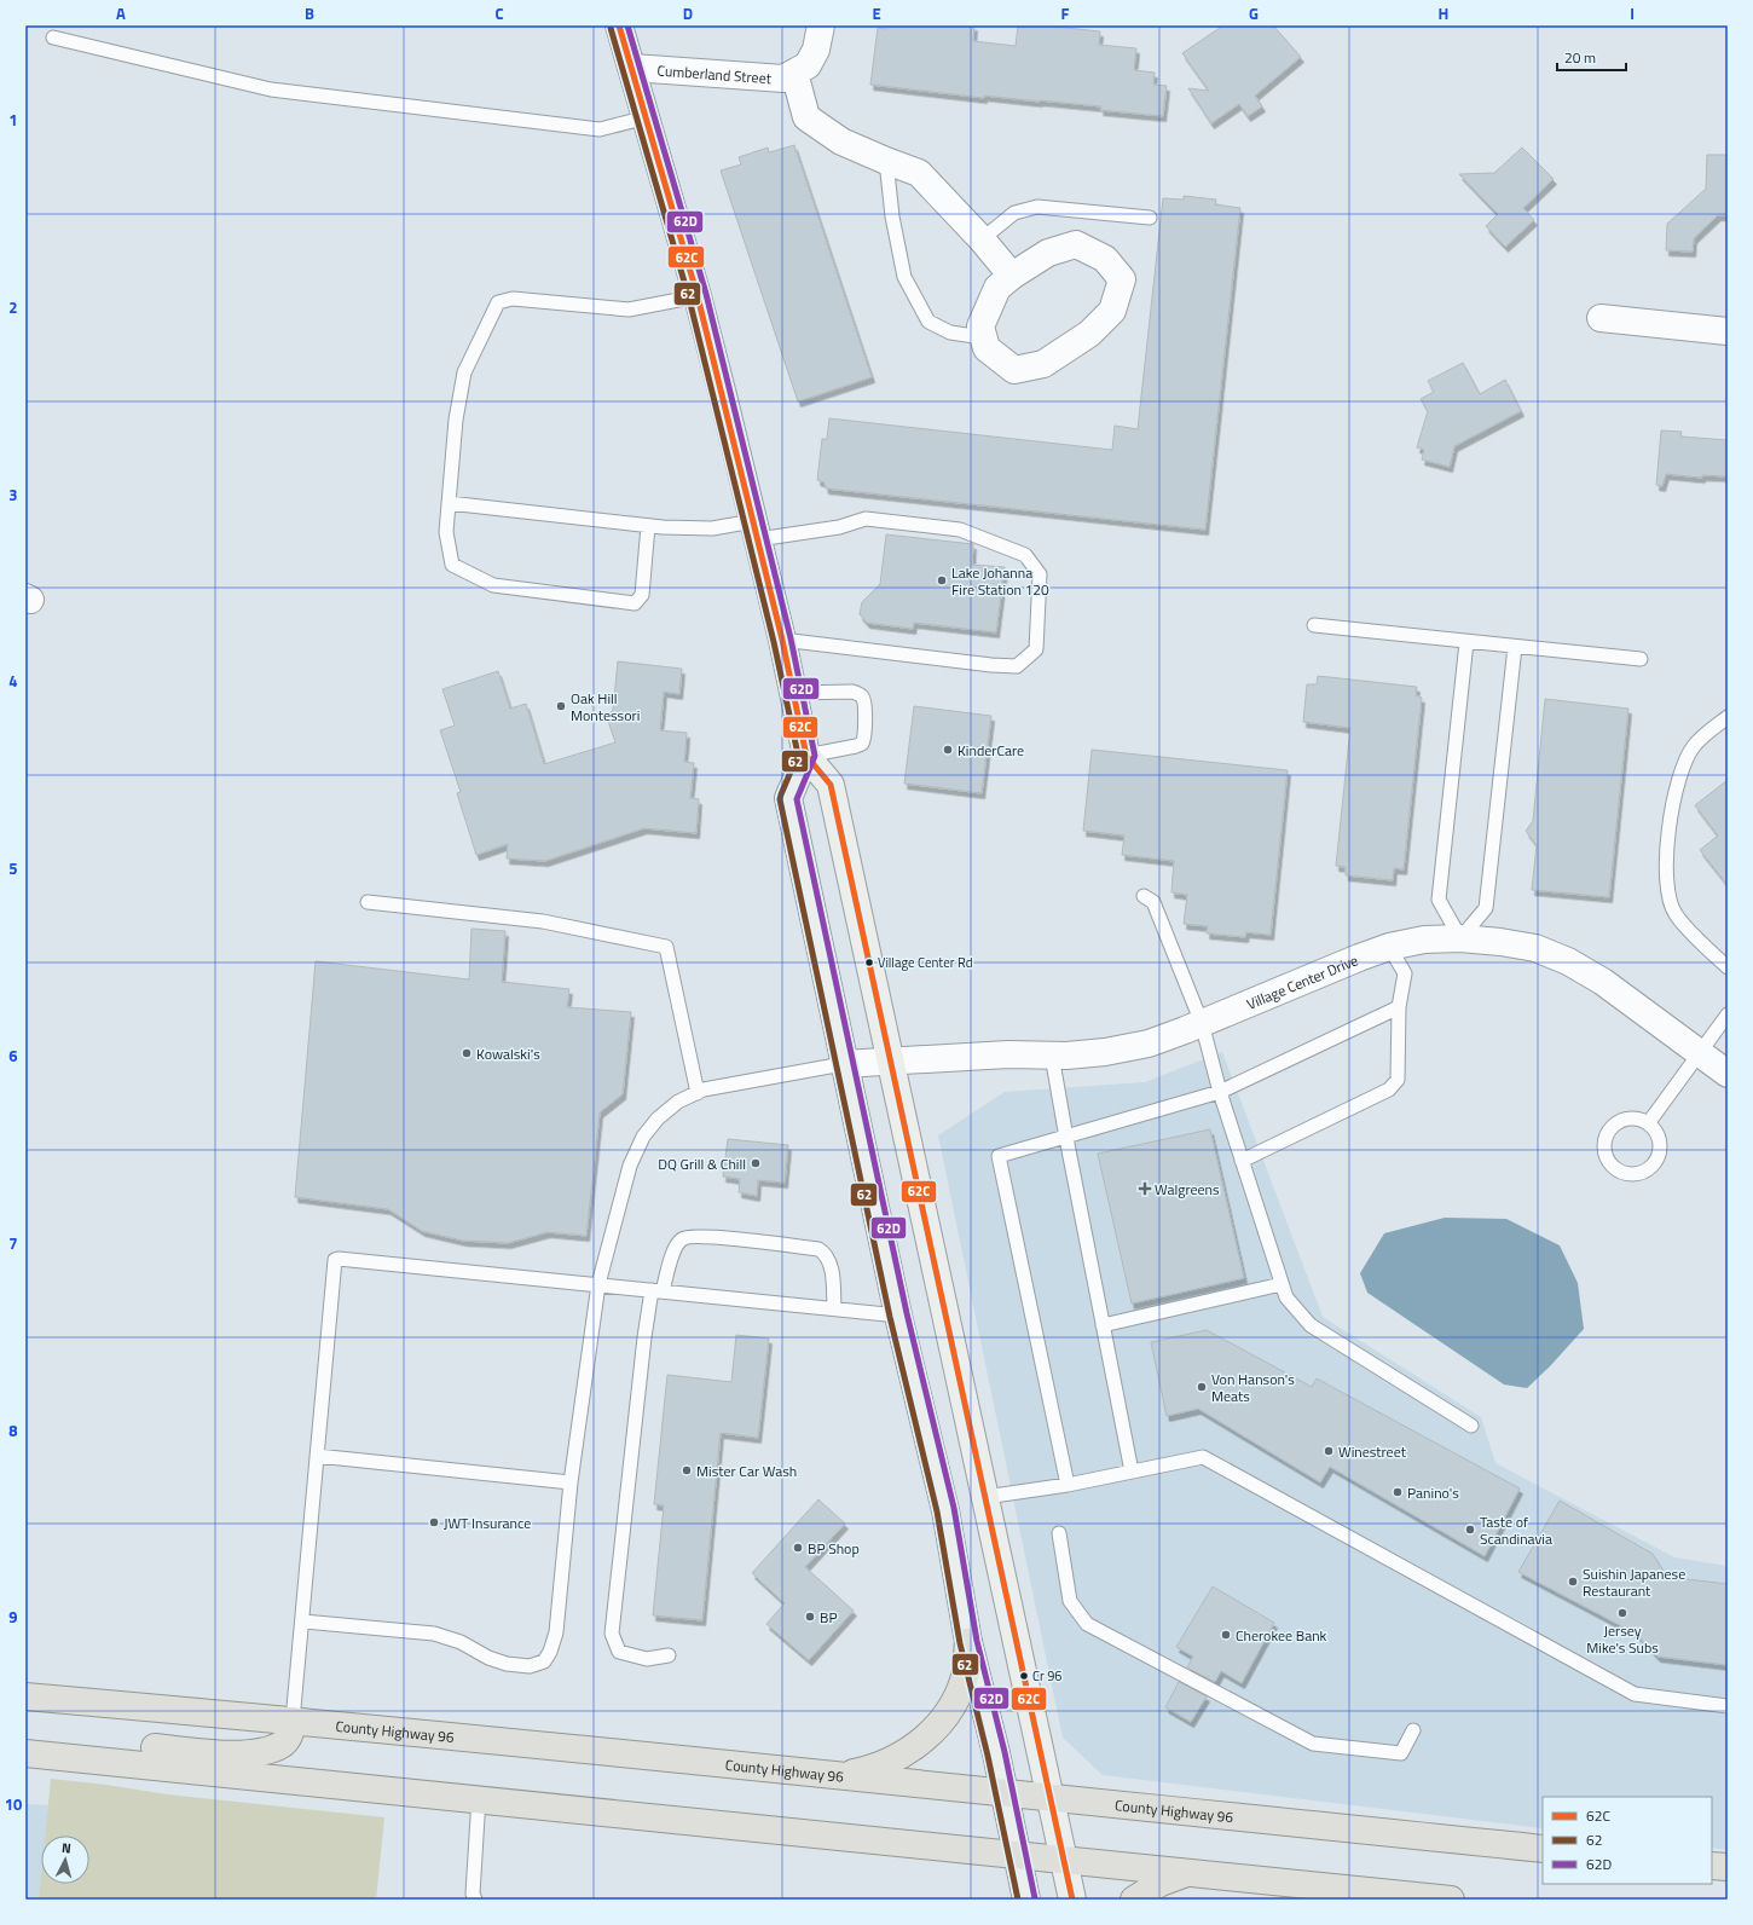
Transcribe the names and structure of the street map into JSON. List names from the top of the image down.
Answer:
{
  "streets": {
    "main road": ["County Highway 96"],
    "street": ["Cumberland Street", "Village Center Drive"]
  },
  "places": {
    "other": [
      "Lake Johanna Fire Station 120",
      "Oak Hill Montessori",
      "KinderCare",
      "Village Center Rd",
      "Kowalski's",
      "DQ Grill & Chill",
      "Von Hanson's Meats",
      "Winestreet",
      "Mister Car Wash",
      "Panino's",
      "JWT Insurance",
      "Taste of Scandinavia",
      "BP Shop",
      "Suishin Japanese Restaurant",
      "Jersey Mike's Subs",
      "BP",
      "Cherokee Bank",
      "Cr 96"
    ],
    "health": ["Walgreens"]
  },
  "lines": ["transit line 62C", "transit line 62D", "transit line 62"],
  "legend": ["62C", "62", "62D"],
  "scale_bar": "20 m",
  "north": "top",
  "grid": {
    "columns": [
      "A",
      "B",
      "C",
      "D",
      "E",
      "F",
      "G",
      "H",
      "I"
    ],
    "rows": [
      "1",
      "2",
      "3",
      "4",
      "5",
      "6",
      "7",
      "8",
      "9",
      "10"
    ]
  }
}
